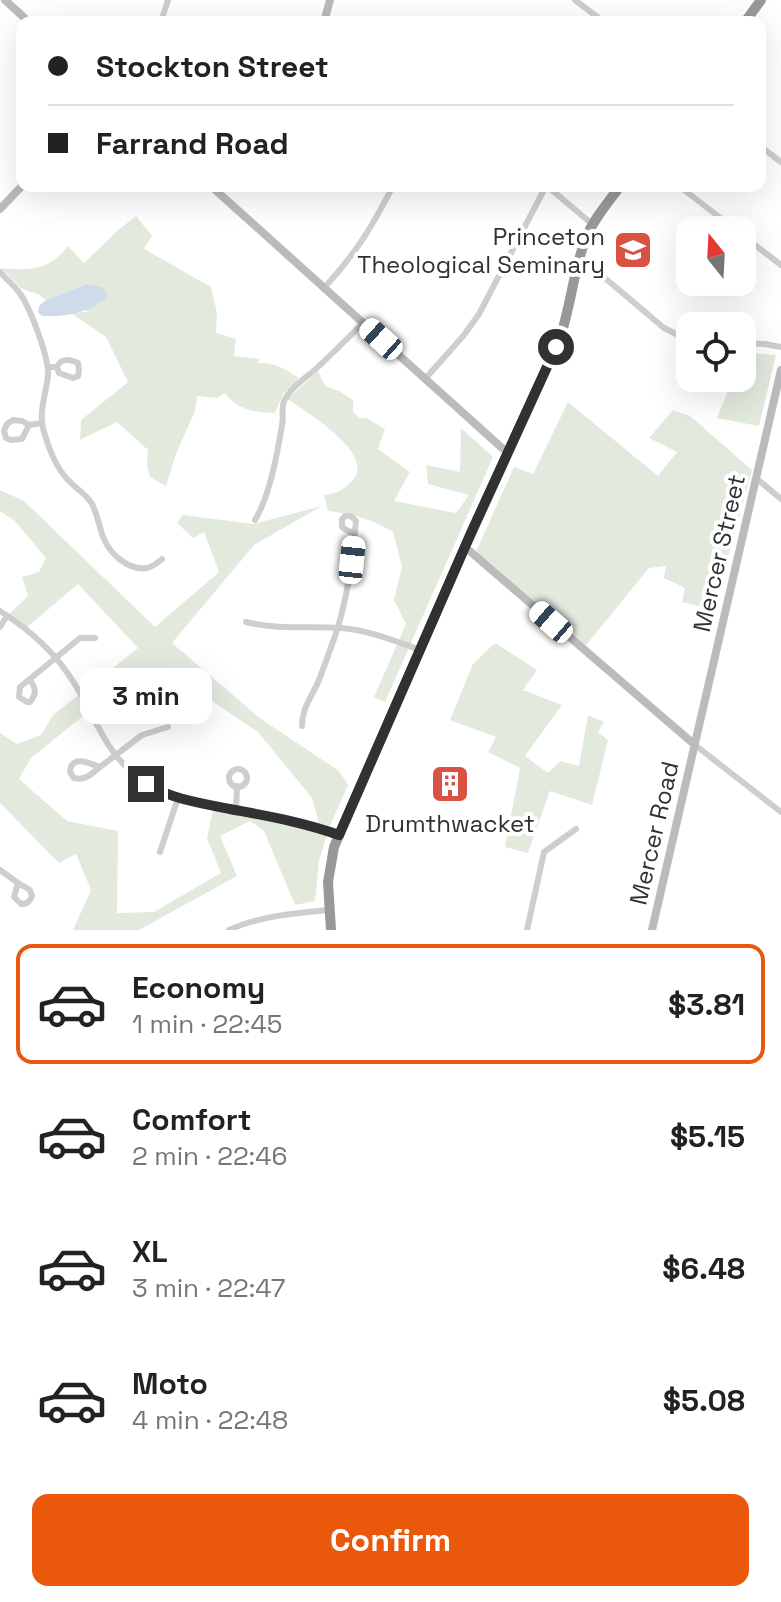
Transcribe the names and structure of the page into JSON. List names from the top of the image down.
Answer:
{
  "streets": {
    "street": ["Mercer Street", "Mercer Road"]
  },
  "crossings": [
    ["Mercer Street", "Mercer Road"]
  ],
  "places": {
    "school or university": ["Princeton Theological Seminary"],
    "building": ["Drumthwacket"]
  },
  "north": "top",
  "page": {
    "banner": ["Stockton Street", "Farrand Road"],
    "bubble": "3 min",
    "list": [
      {
        "name": "Economy",
        "note": "1 min · 22:45",
        "value": "$3.81"
      },
      {
        "name": "Comfort",
        "note": "2 min · 22:46",
        "value": "$5.15"
      },
      {
        "name": "XL",
        "note": "3 min · 22:47",
        "value": "$6.48"
      },
      {
        "name": "Moto",
        "note": "4 min · 22:48",
        "value": "$5.08"
      }
    ],
    "buttons": "Confirm"
  }
}
